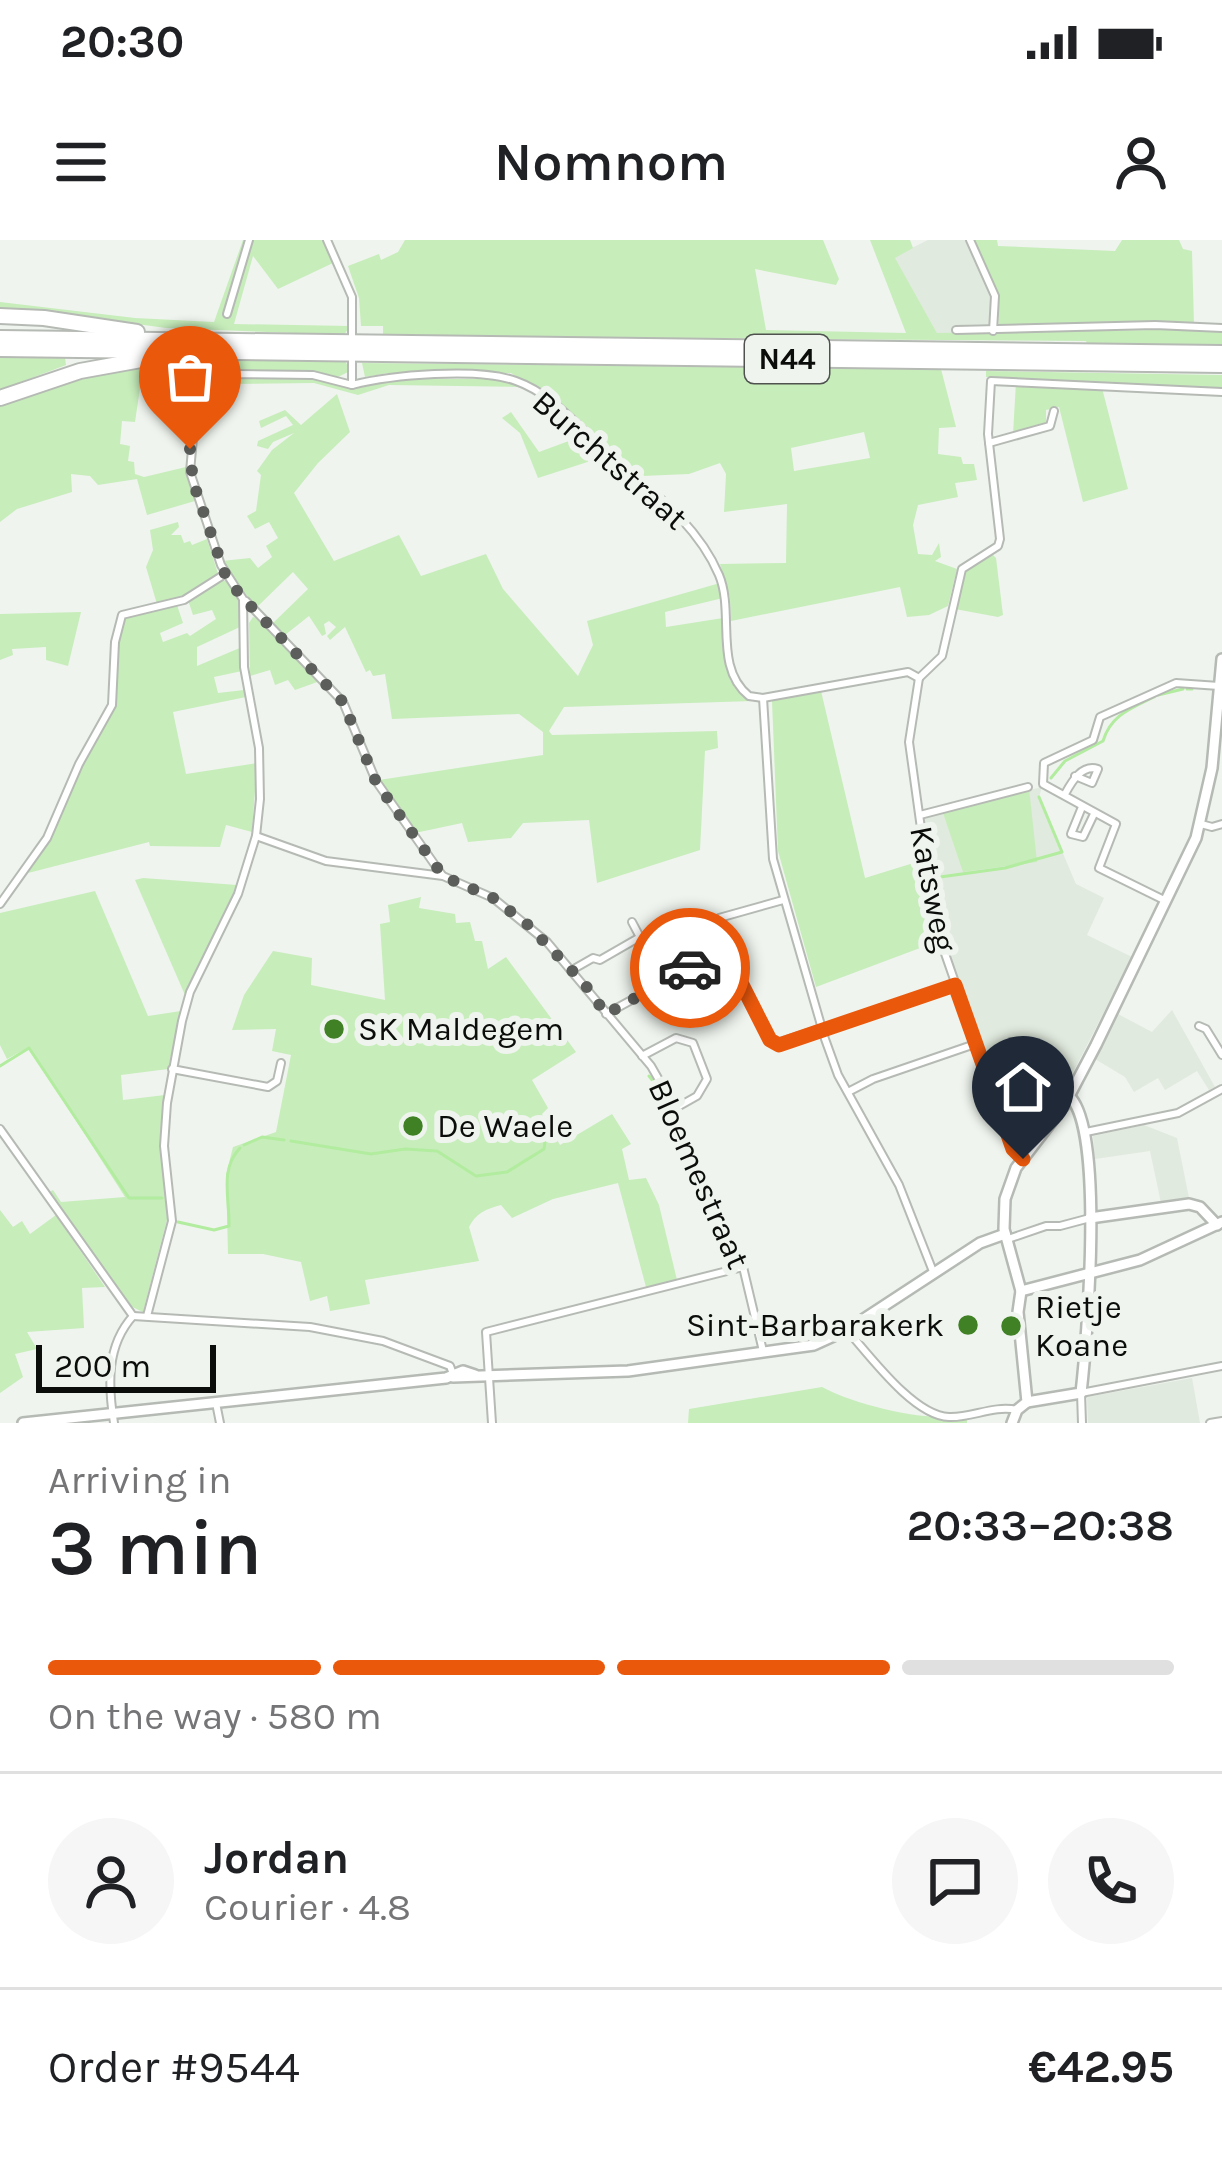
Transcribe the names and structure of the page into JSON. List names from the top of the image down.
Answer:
{
  "streets": {
    "highway": ["N44"],
    "street": ["Burchtstraat", "Katsweg", "Bloemestraat"]
  },
  "crossings": [
    ["Burchtstraat", "Bloemestraat"]
  ],
  "places": [
    "SK Maldegem",
    "De Waele",
    "Sint-Barbarakerk",
    "Rietje Koane"
  ],
  "scale_bar": "200 m",
  "page": {
    "status": "20:30",
    "header": "Nomnom",
    "scale": "200 m",
    "heading": ["3 min", "Arriving in", "20:33–20:38"],
    "panel": [
      "Jordan",
      "Courier · 4.8",
      "Order #9544",
      "€42.95"
    ],
    "bar": "On the way · 580 m"
  }
}
